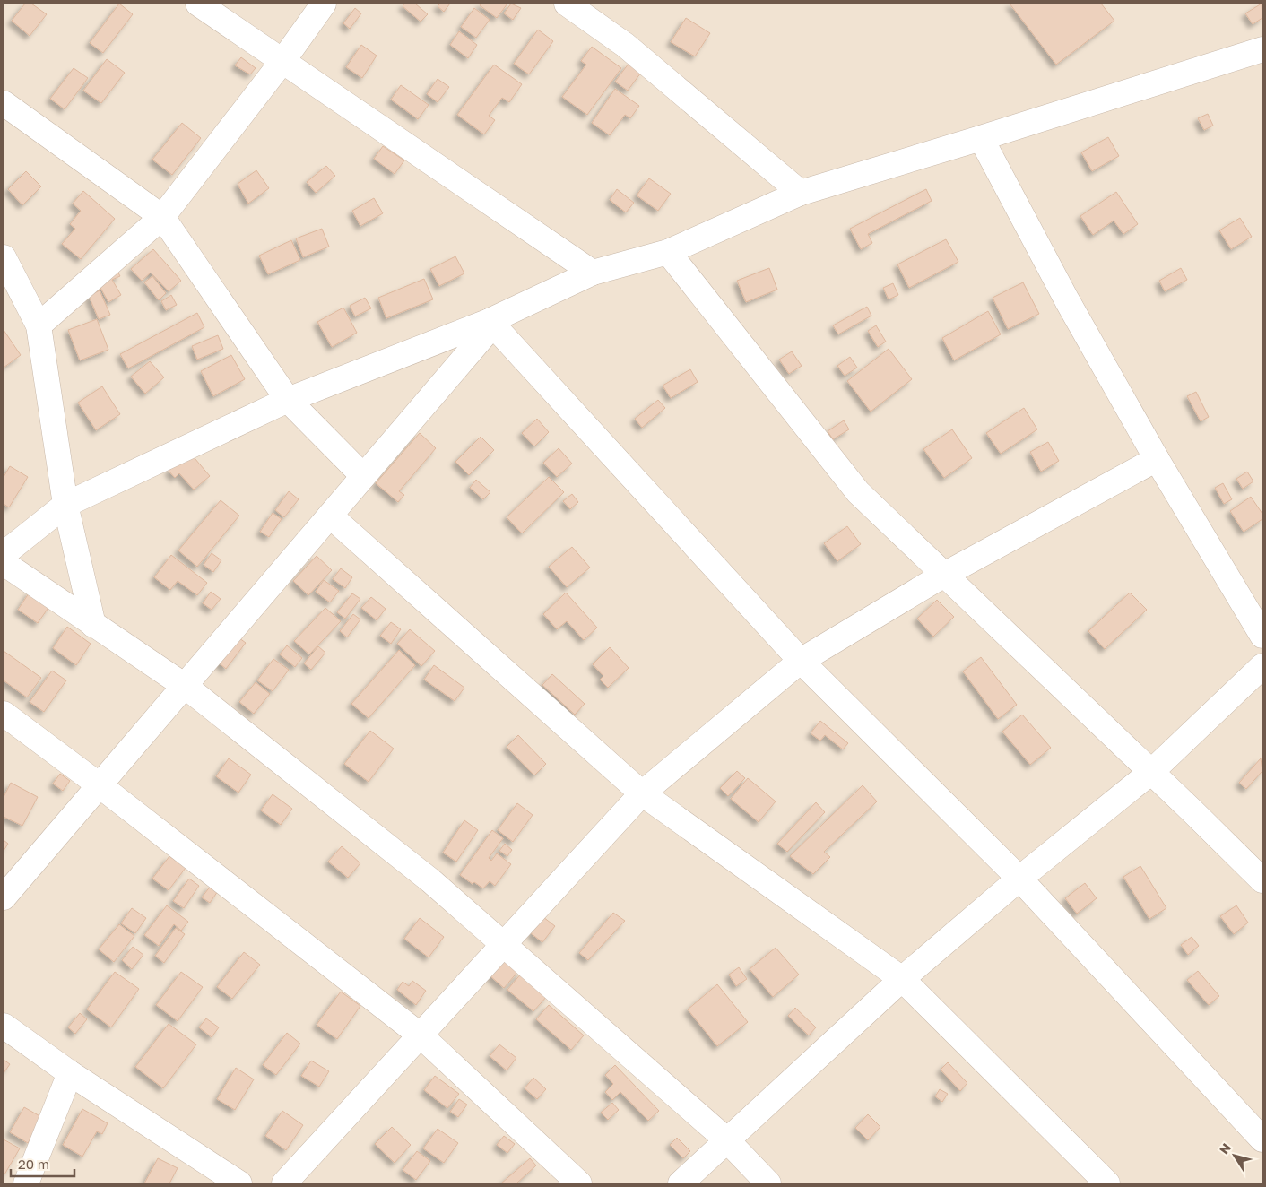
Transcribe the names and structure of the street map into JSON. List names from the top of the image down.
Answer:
{
  "scale_bar": "20 m",
  "north": "top left"
}
